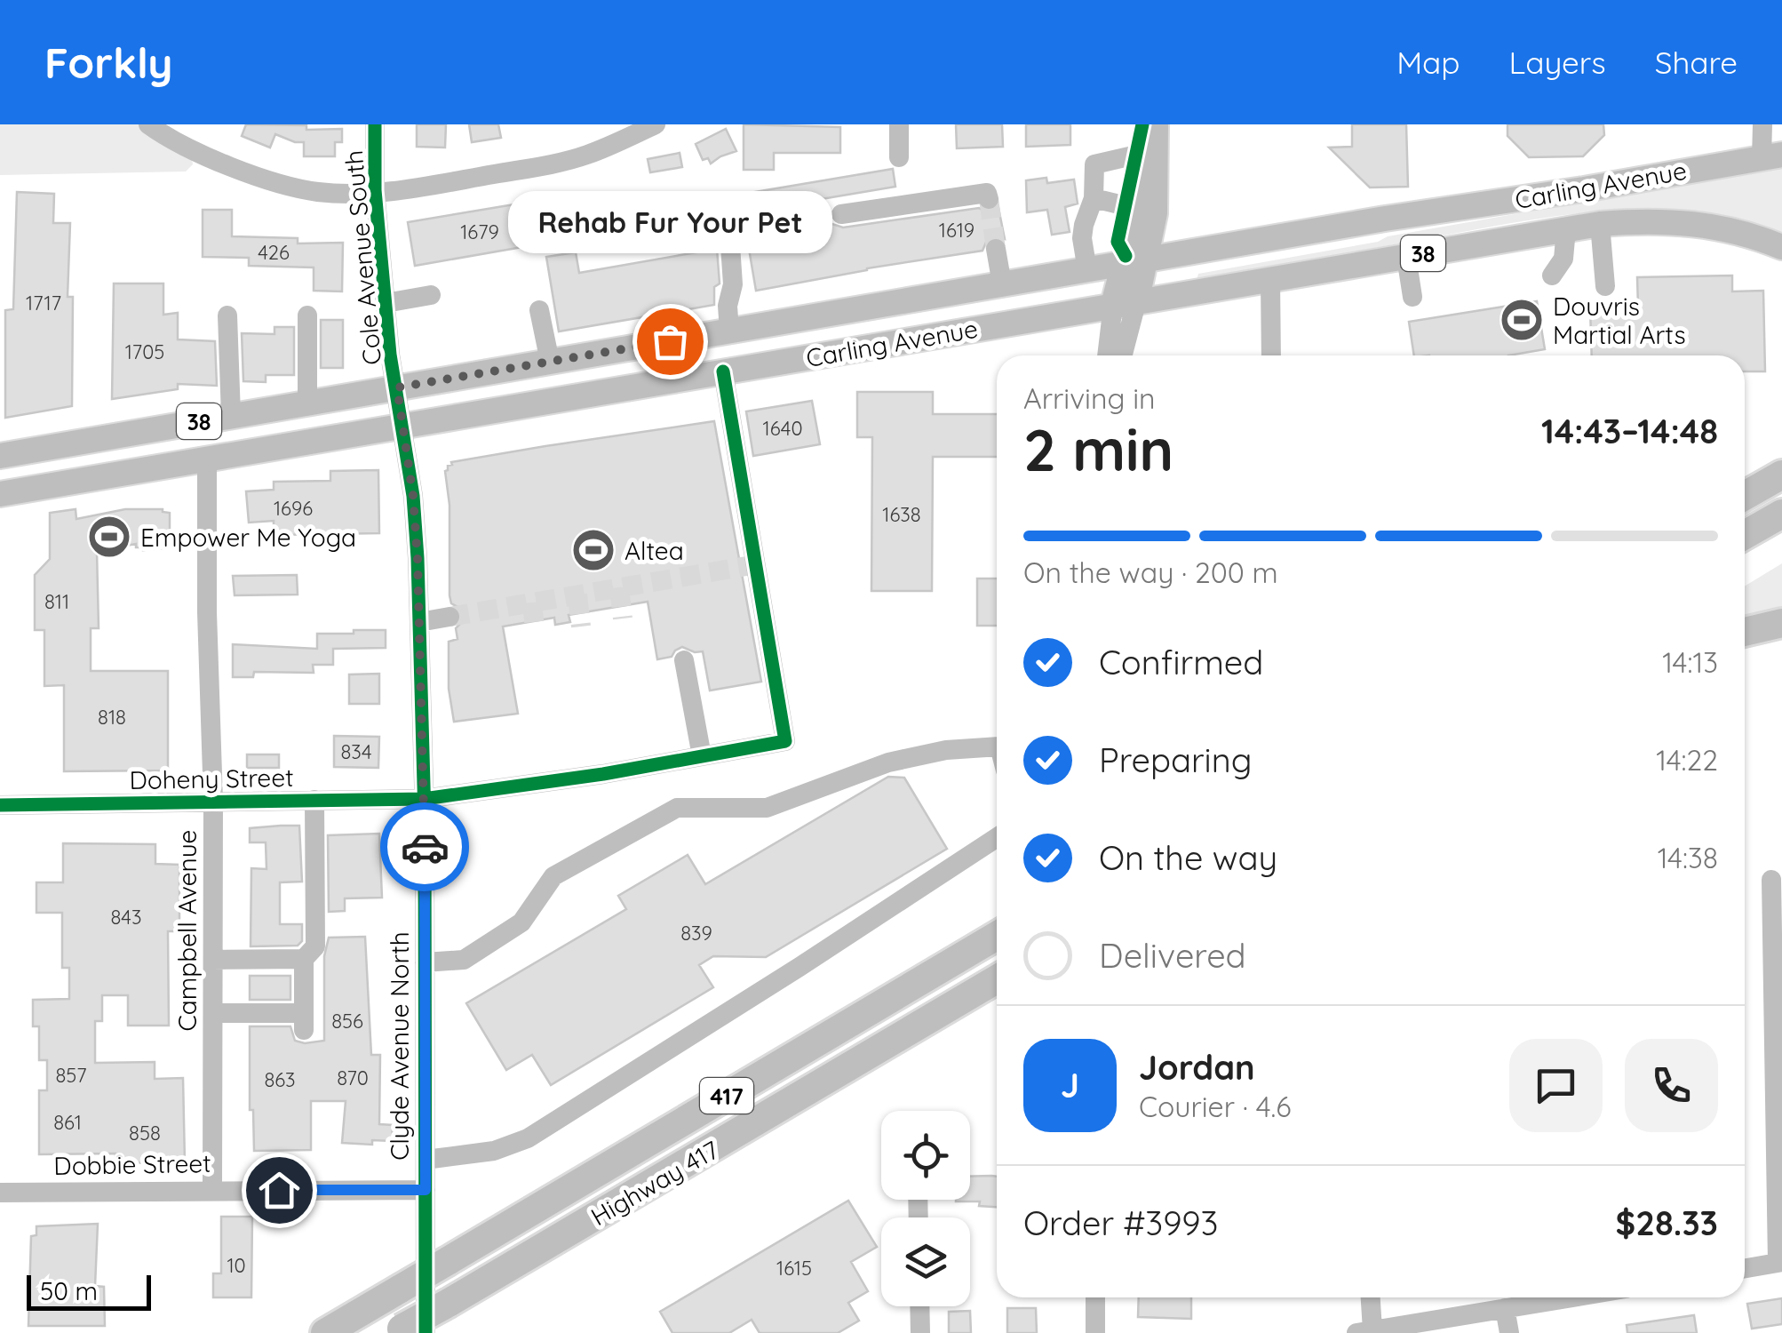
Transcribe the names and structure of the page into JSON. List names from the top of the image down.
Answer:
{
  "streets": {
    "highway": ["417", "Highway 417"],
    "main road": ["Carling Avenue", "38"],
    "street": [
      "Cole Avenue South",
      "Doheny Street",
      "Campbell Avenue",
      "Clyde Avenue North",
      "Dobbie Street"
    ]
  },
  "crossings": [
    ["Carling Avenue", "Cole Avenue South"],
    ["Carling Avenue", "Doheny Street"],
    ["Carling Avenue", "Campbell Avenue"],
    ["Carling Avenue", "Clyde Avenue North"],
    ["Cole Avenue South", "Clyde Avenue North"],
    ["Doheny Street", "Campbell Avenue"],
    ["Doheny Street", "Clyde Avenue North"],
    ["Campbell Avenue", "Dobbie Street"],
    ["Clyde Avenue North", "Dobbie Street"],
    ["Clyde Avenue North", "Highway 417"]
  ],
  "places": {
    "sports": ["Douvris Martial Arts", "Empower Me Yoga", "Altea"],
    "other": ["Rehab Fur Your Pet"]
  },
  "house_numbers": [
    "1619",
    "1679",
    "426",
    "1717",
    "1705",
    "1640",
    "1696",
    "1638",
    "811",
    "818",
    "834",
    "843",
    "839",
    "856",
    "857",
    "870",
    "863",
    "861",
    "858",
    "10",
    "1615"
  ],
  "scale_bar": "50 m",
  "page": {
    "header": "Forkly",
    "nav": ["Map", "Layers", "Share"],
    "bubble": "Rehab Fur Your Pet",
    "heading": ["2 min", "Arriving in", "14:43–14:48"],
    "panel": [
      "Jordan",
      "Courier · 4.6",
      "Order #3993",
      "$28.33"
    ],
    "bar": "On the way · 200 m",
    "list": [
      ["Confirmed", "14:13"],
      ["Preparing", "14:22"],
      ["On the way", "14:38"],
      "Delivered"
    ],
    "round": "J",
    "scale": "50 m"
  }
}
